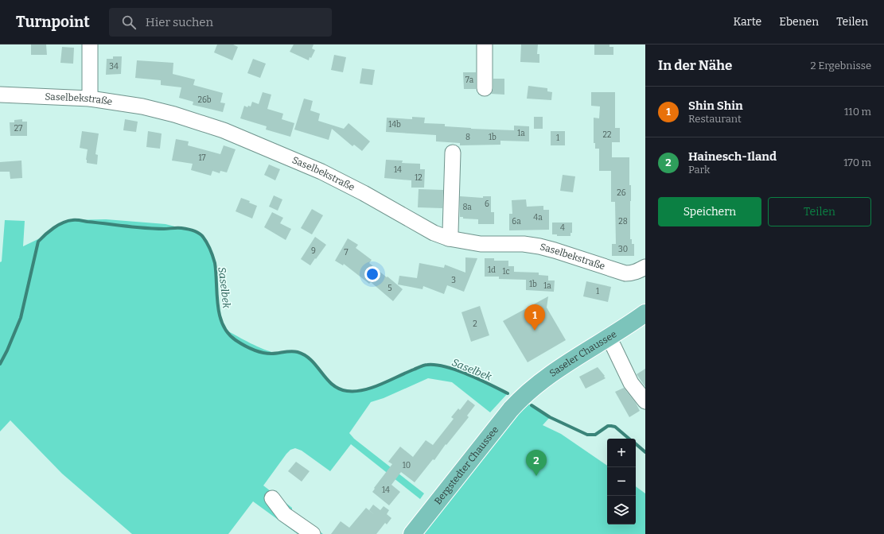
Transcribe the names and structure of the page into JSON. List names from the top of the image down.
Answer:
{
  "streets": {
    "main road": ["Saseler Chaussee", "Bergstedter Chaussee"],
    "street": ["Saselbekstraße"]
  },
  "crossings": [
    ["Saseler Chaussee", "Bergstedter Chaussee"]
  ],
  "water": ["Saselbek"],
  "house_numbers": [
    "34",
    "7a",
    "26b",
    "14b",
    "27",
    "1a",
    "22",
    "8",
    "1b",
    "1",
    "17",
    "14",
    "12",
    "26",
    "6",
    "8a",
    "4a",
    "6a",
    "28",
    "4",
    "30",
    "9",
    "7",
    "1d",
    "1c",
    "3",
    "1b",
    "1a",
    "5",
    "1",
    "2",
    "10",
    "14"
  ],
  "page": {
    "header": "Turnpoint",
    "search": "Hier suchen",
    "nav": ["Karte", "Ebenen", "Teilen"],
    "heading": ["In der Nähe", "2 Ergebnisse"],
    "list": [
      {
        "mark": "1",
        "name": "Shin Shin",
        "note": "Restaurant",
        "value": "110 m"
      },
      {
        "mark": "2",
        "name": "Hainesch-Iland",
        "note": "Park",
        "value": "170 m"
      }
    ],
    "buttons": ["Speichern", "Teilen"],
    "pins": ["1", "2"],
    "map_buttons": ["+", "−"]
  }
}
